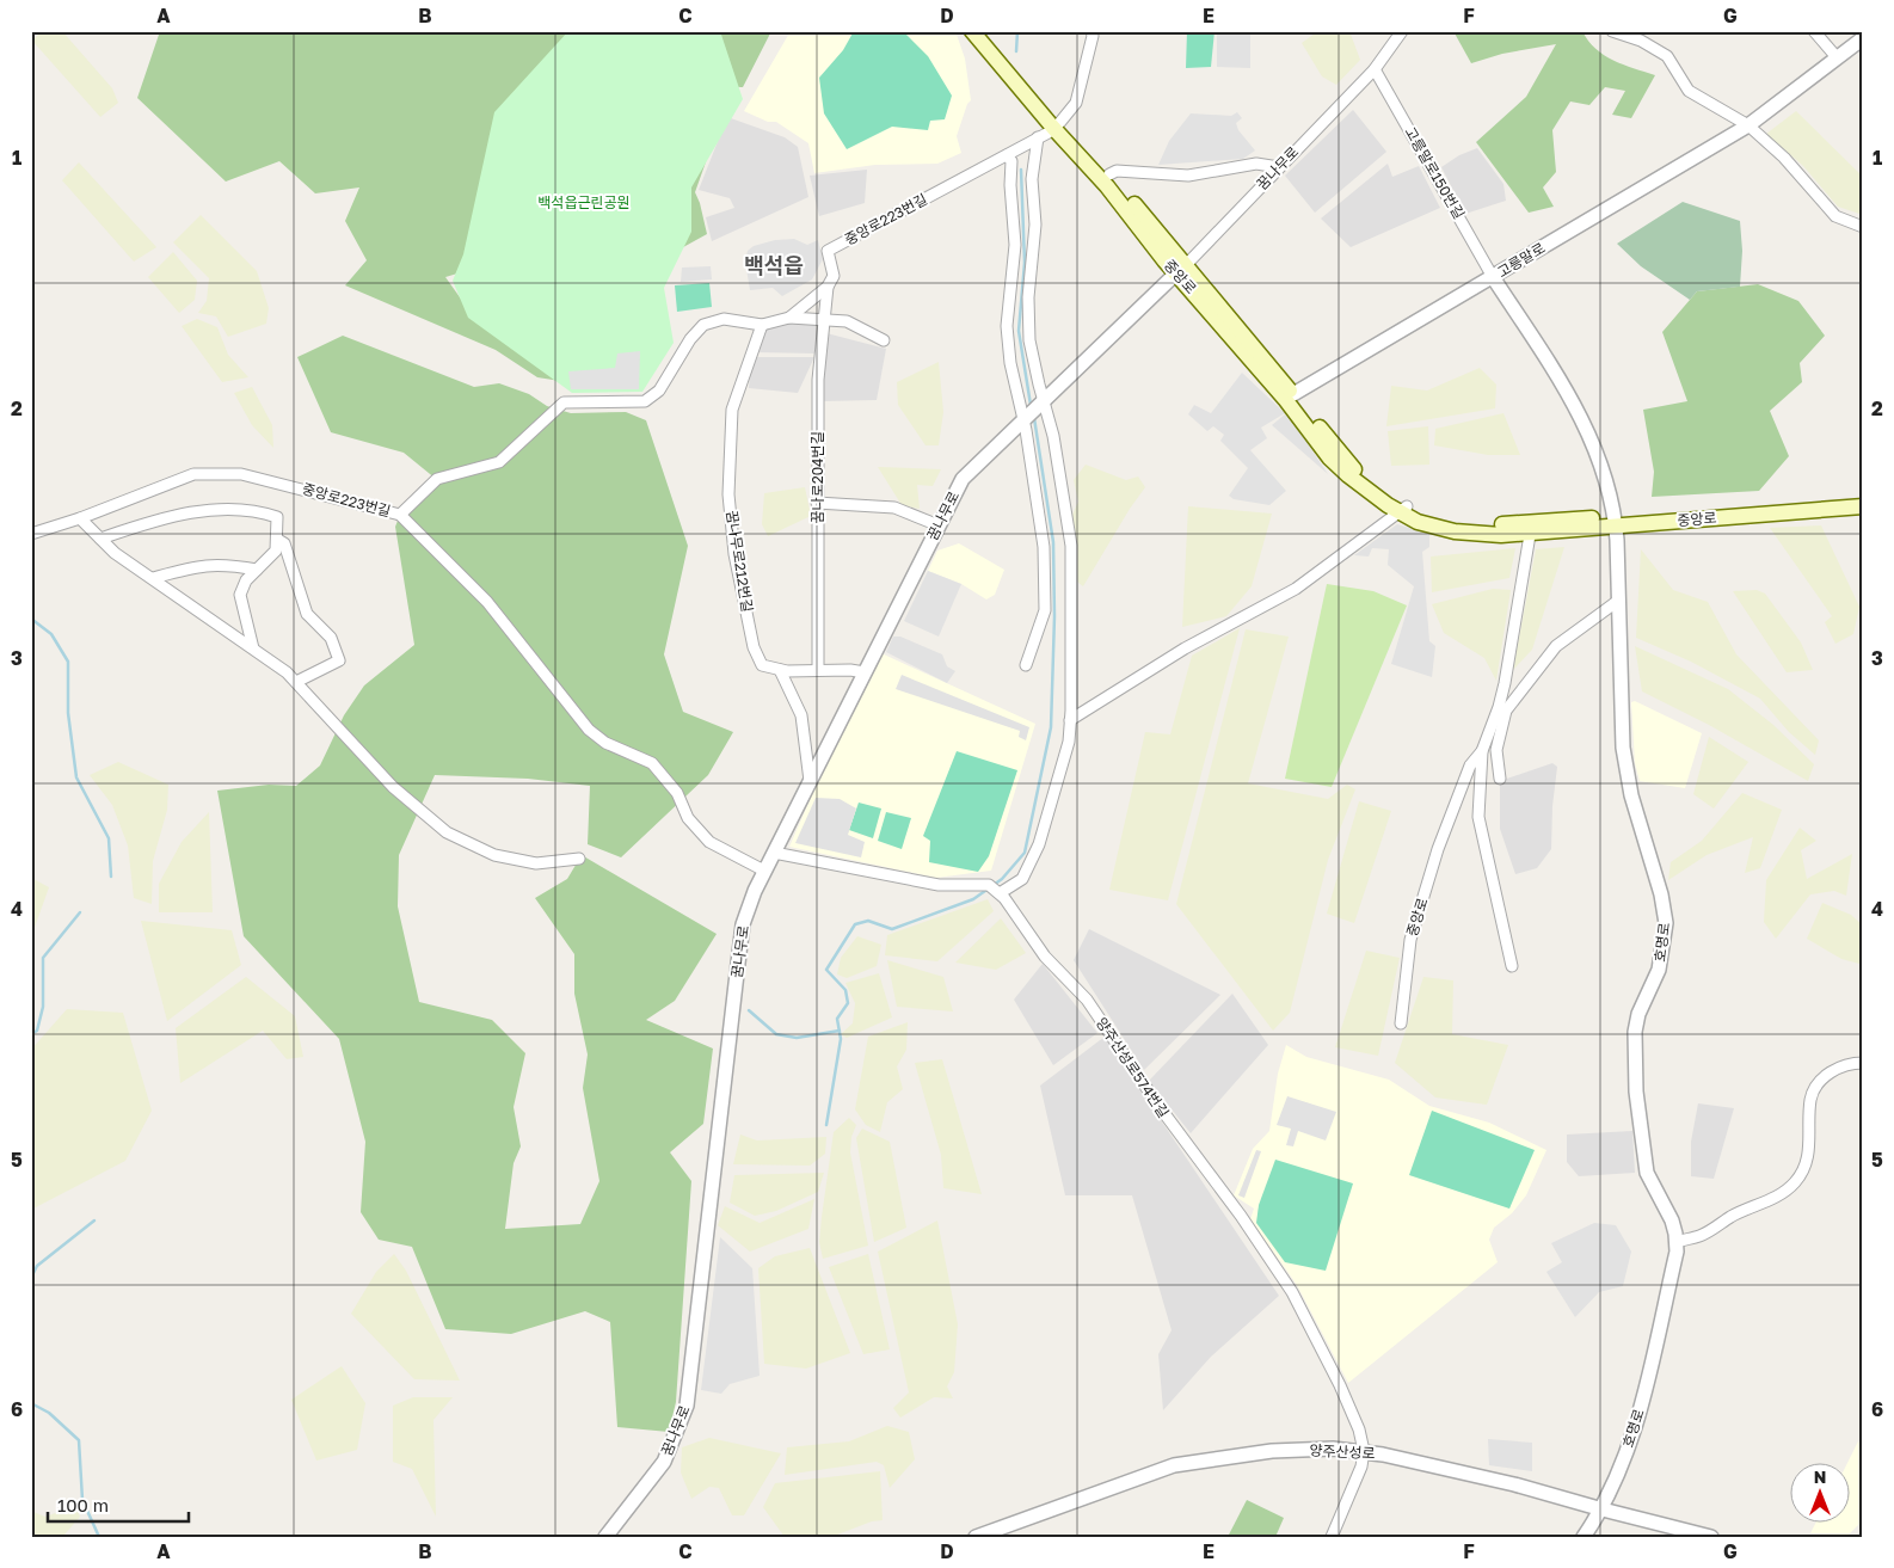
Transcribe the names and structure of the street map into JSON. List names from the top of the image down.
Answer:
{
  "streets": {
    "main road": ["중앙로"],
    "street": [
      "꿈나무로",
      "고릉말로150번길",
      "중앙로223번길",
      "고릉말로",
      "꿈나로204번길",
      "꿈나무로212번길",
      "호명로",
      "양주산성로574번길",
      "양주산성로"
    ]
  },
  "crossings": [
    ["꿈나무로", "고릉말로150번길"],
    ["꿈나무로", "중앙로"],
    ["고릉말로150번길", "고릉말로"],
    ["중앙로223번길", "꿈나로204번길"],
    ["중앙로223번길", "꿈나무로212번길"],
    ["고릉말로", "중앙로"],
    ["중앙로", "호명로"],
    ["호명로", "양주산성로"],
    ["양주산성로574번길", "양주산성로"]
  ],
  "districts": ["백석읍"],
  "parks": ["백석읍근린공원"],
  "scale_bar": "100 m",
  "north": "top",
  "grid": {
    "columns": [
      "A",
      "B",
      "C",
      "D",
      "E",
      "F",
      "G"
    ],
    "rows": [
      "1",
      "2",
      "3",
      "4",
      "5",
      "6"
    ]
  }
}
